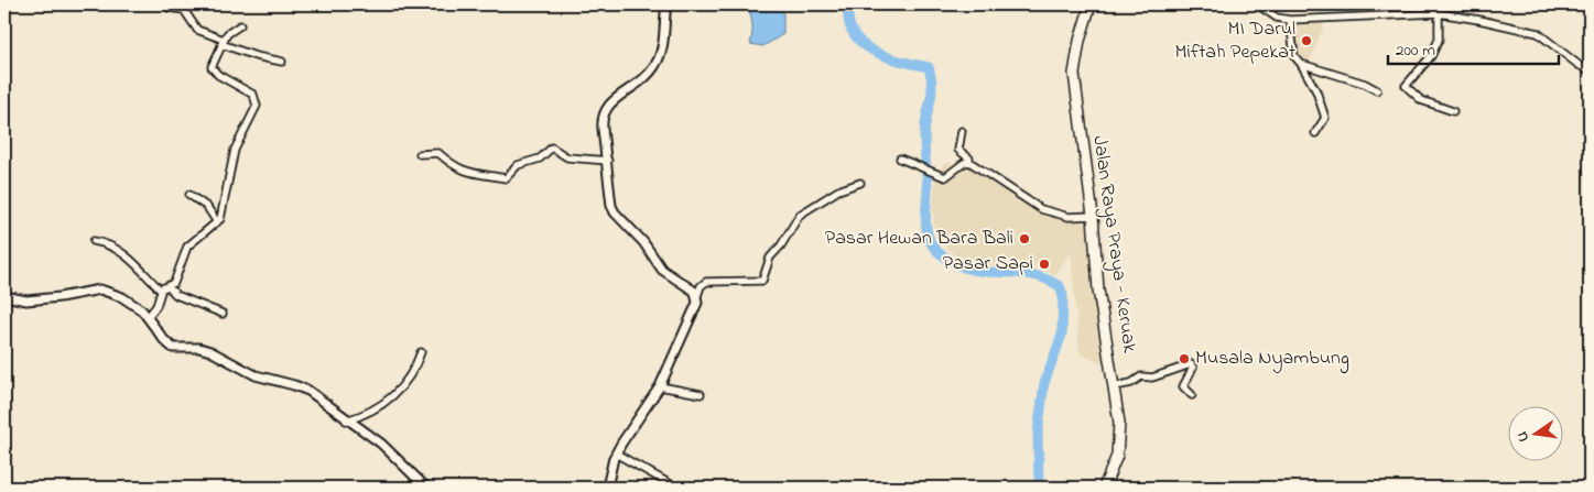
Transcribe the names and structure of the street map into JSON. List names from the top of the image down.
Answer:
{
  "streets": {
    "main road": ["Jalan Raya Praya - Keruak"]
  },
  "places": [
    "MI Darul Miftah Pepekat",
    "Pasar Hewan Bara Bali",
    "Pasar Sapi",
    "Musala Nyambung"
  ],
  "scale_bar": "200 m",
  "north": "left"
}
